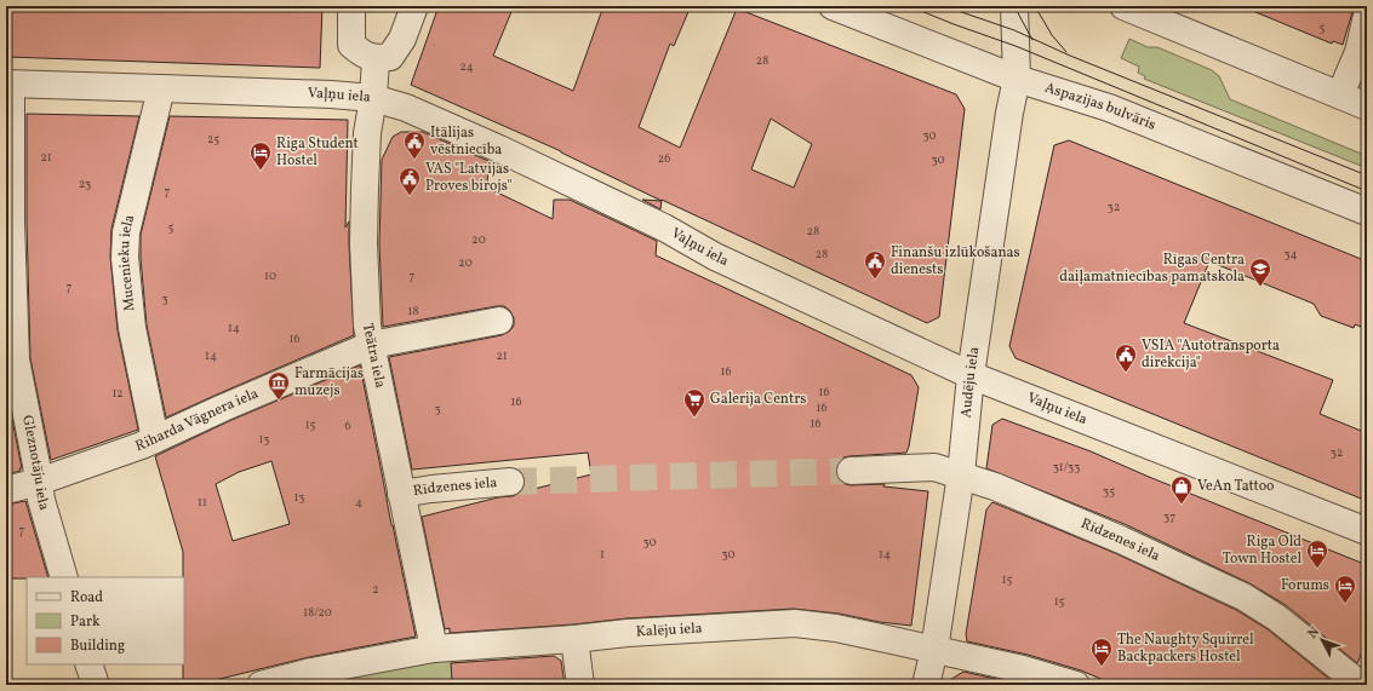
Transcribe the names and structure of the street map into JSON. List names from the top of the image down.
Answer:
{
  "streets": {
    "street": [
      "Vaļņu iela",
      "Aspazijas bulvāris",
      "Mucenieku iela",
      "Teātra iela",
      "Audēju iela",
      "Riharda Vāgnera iela",
      "Gleznotāju iela",
      "Rīdzenes iela",
      "Kalēju iela"
    ]
  },
  "crossings": [
    ["Vaļņu iela", "Mucenieku iela"],
    ["Vaļņu iela", "Teātra iela"],
    ["Vaļņu iela", "Audēju iela"],
    ["Vaļņu iela", "Gleznotāju iela"],
    ["Aspazijas bulvāris", "Audēju iela"],
    ["Mucenieku iela", "Riharda Vāgnera iela"],
    ["Teātra iela", "Riharda Vāgnera iela"],
    ["Teātra iela", "Rīdzenes iela"],
    ["Teātra iela", "Kalēju iela"],
    ["Audēju iela", "Rīdzenes iela"],
    ["Audēju iela", "Kalēju iela"],
    ["Riharda Vāgnera iela", "Gleznotāju iela"]
  ],
  "places": {
    "public building": [
      "Itālijas vēstniecība",
      "VAS \"Latvijas Proves birojs\"",
      "Finanšu izlūkošanas dienests",
      "VSIA \"Autotransporta direkcija\""
    ],
    "hotel": [
      "Riga Student Hostel",
      "Riga Old Town Hostel",
      "Forums",
      "The Naughty Squirrel Backpackers Hostel"
    ],
    "school or university": ["Rīgas Centra daiļamatniecības pamatskola"],
    "museum": ["Farmācijas muzejs"],
    "supermarket": ["Galerija Centrs"],
    "shop": ["VeAn Tattoo"]
  },
  "house_numbers": [
    "5",
    "28",
    "24",
    "30",
    "25",
    "21",
    "26",
    "30",
    "23",
    "7",
    "32",
    "5",
    "28",
    "20",
    "28",
    "34",
    "20",
    "10",
    "7",
    "7",
    "3",
    "18",
    "14",
    "16",
    "14",
    "21",
    "16",
    "16",
    "12",
    "16",
    "16",
    "3",
    "16",
    "15",
    "6",
    "13",
    "32",
    "31/33",
    "35",
    "13",
    "11",
    "4",
    "37",
    "7",
    "30",
    "1",
    "30",
    "14",
    "15",
    "2",
    "15",
    "18/20"
  ],
  "legend": ["Road", "Park", "Building"],
  "north": "top left"
}
